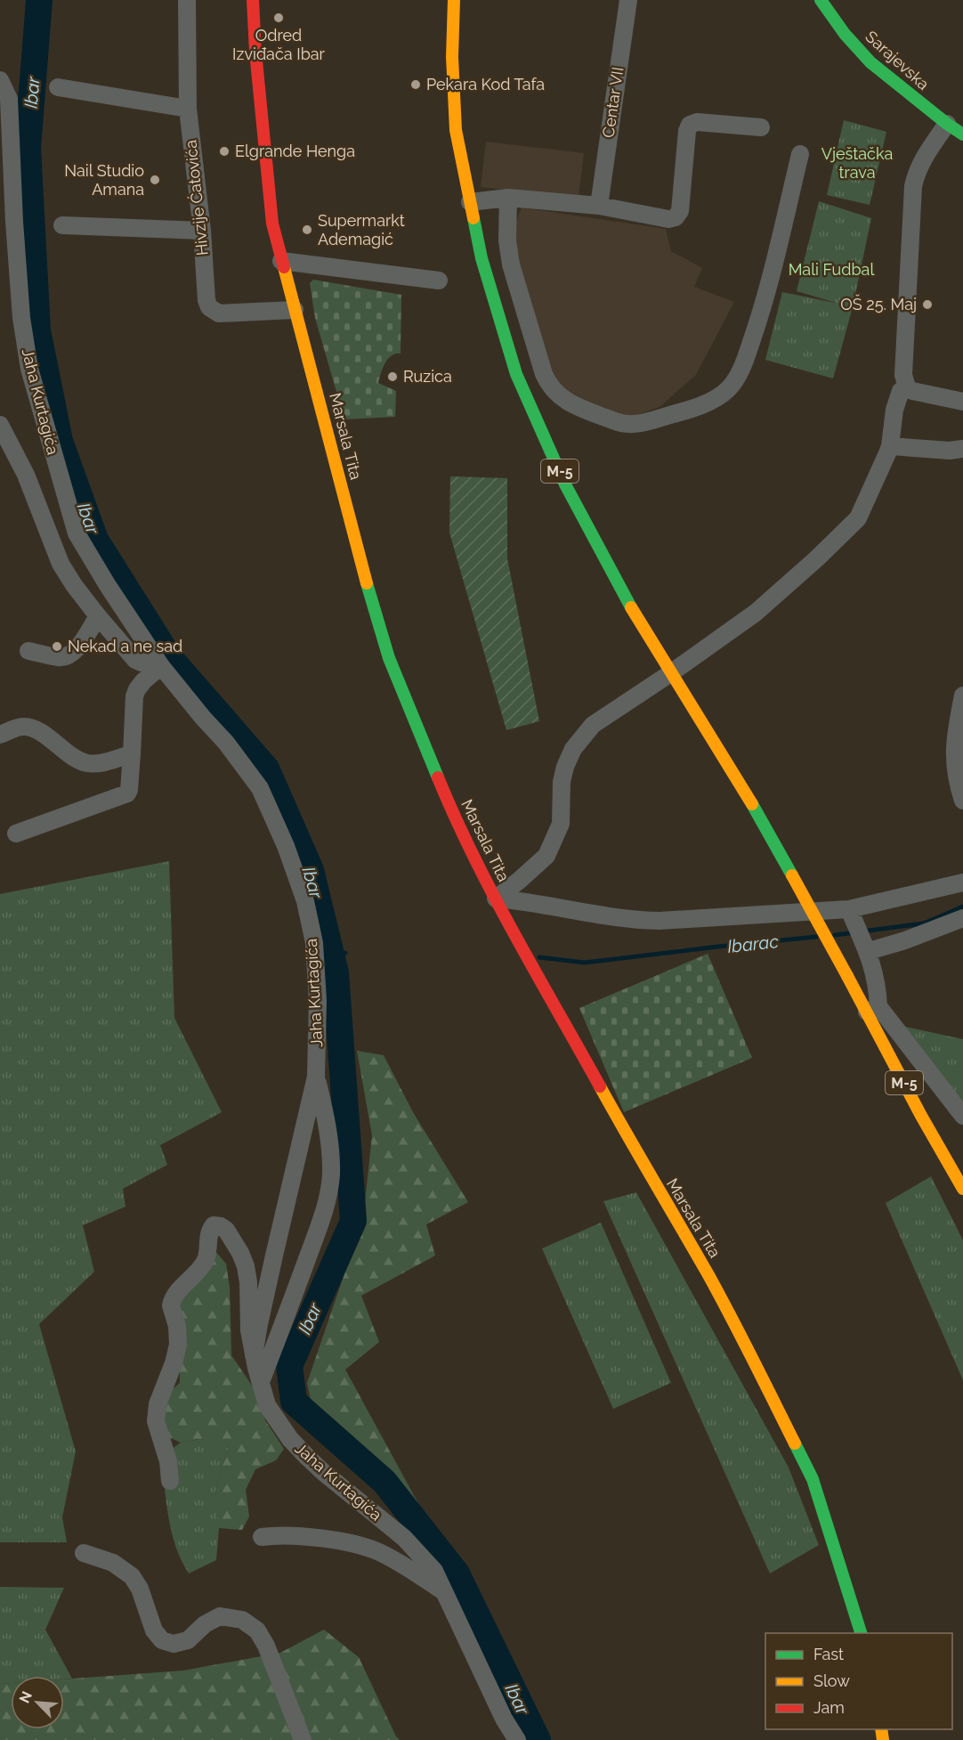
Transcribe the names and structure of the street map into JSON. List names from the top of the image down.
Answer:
{
  "streets": {
    "street": [
      "Sarajevska",
      "Centar VII",
      "Hivzije Ćatovića",
      "Jaha Kurtagića",
      "Marsala Tita",
      "M-5"
    ]
  },
  "crossings": [
    ["Hivzije Ćatovića", "Marsala Tita"]
  ],
  "water": ["Ibar", "Ibarac"],
  "parks": ["Vještačka trava", "Mali Fudbal"],
  "places": [
    "Odred Izviđača Ibar",
    "Pekara Kod Tafa",
    "Elgrande Henga",
    "Nail Studio Amana",
    "Supermarkt Ademagić",
    "OŠ 25. Maj",
    "Ruzica",
    "Nekad a ne sad"
  ],
  "legend": ["Fast", "Slow", "Jam"],
  "north": "top left"
}
